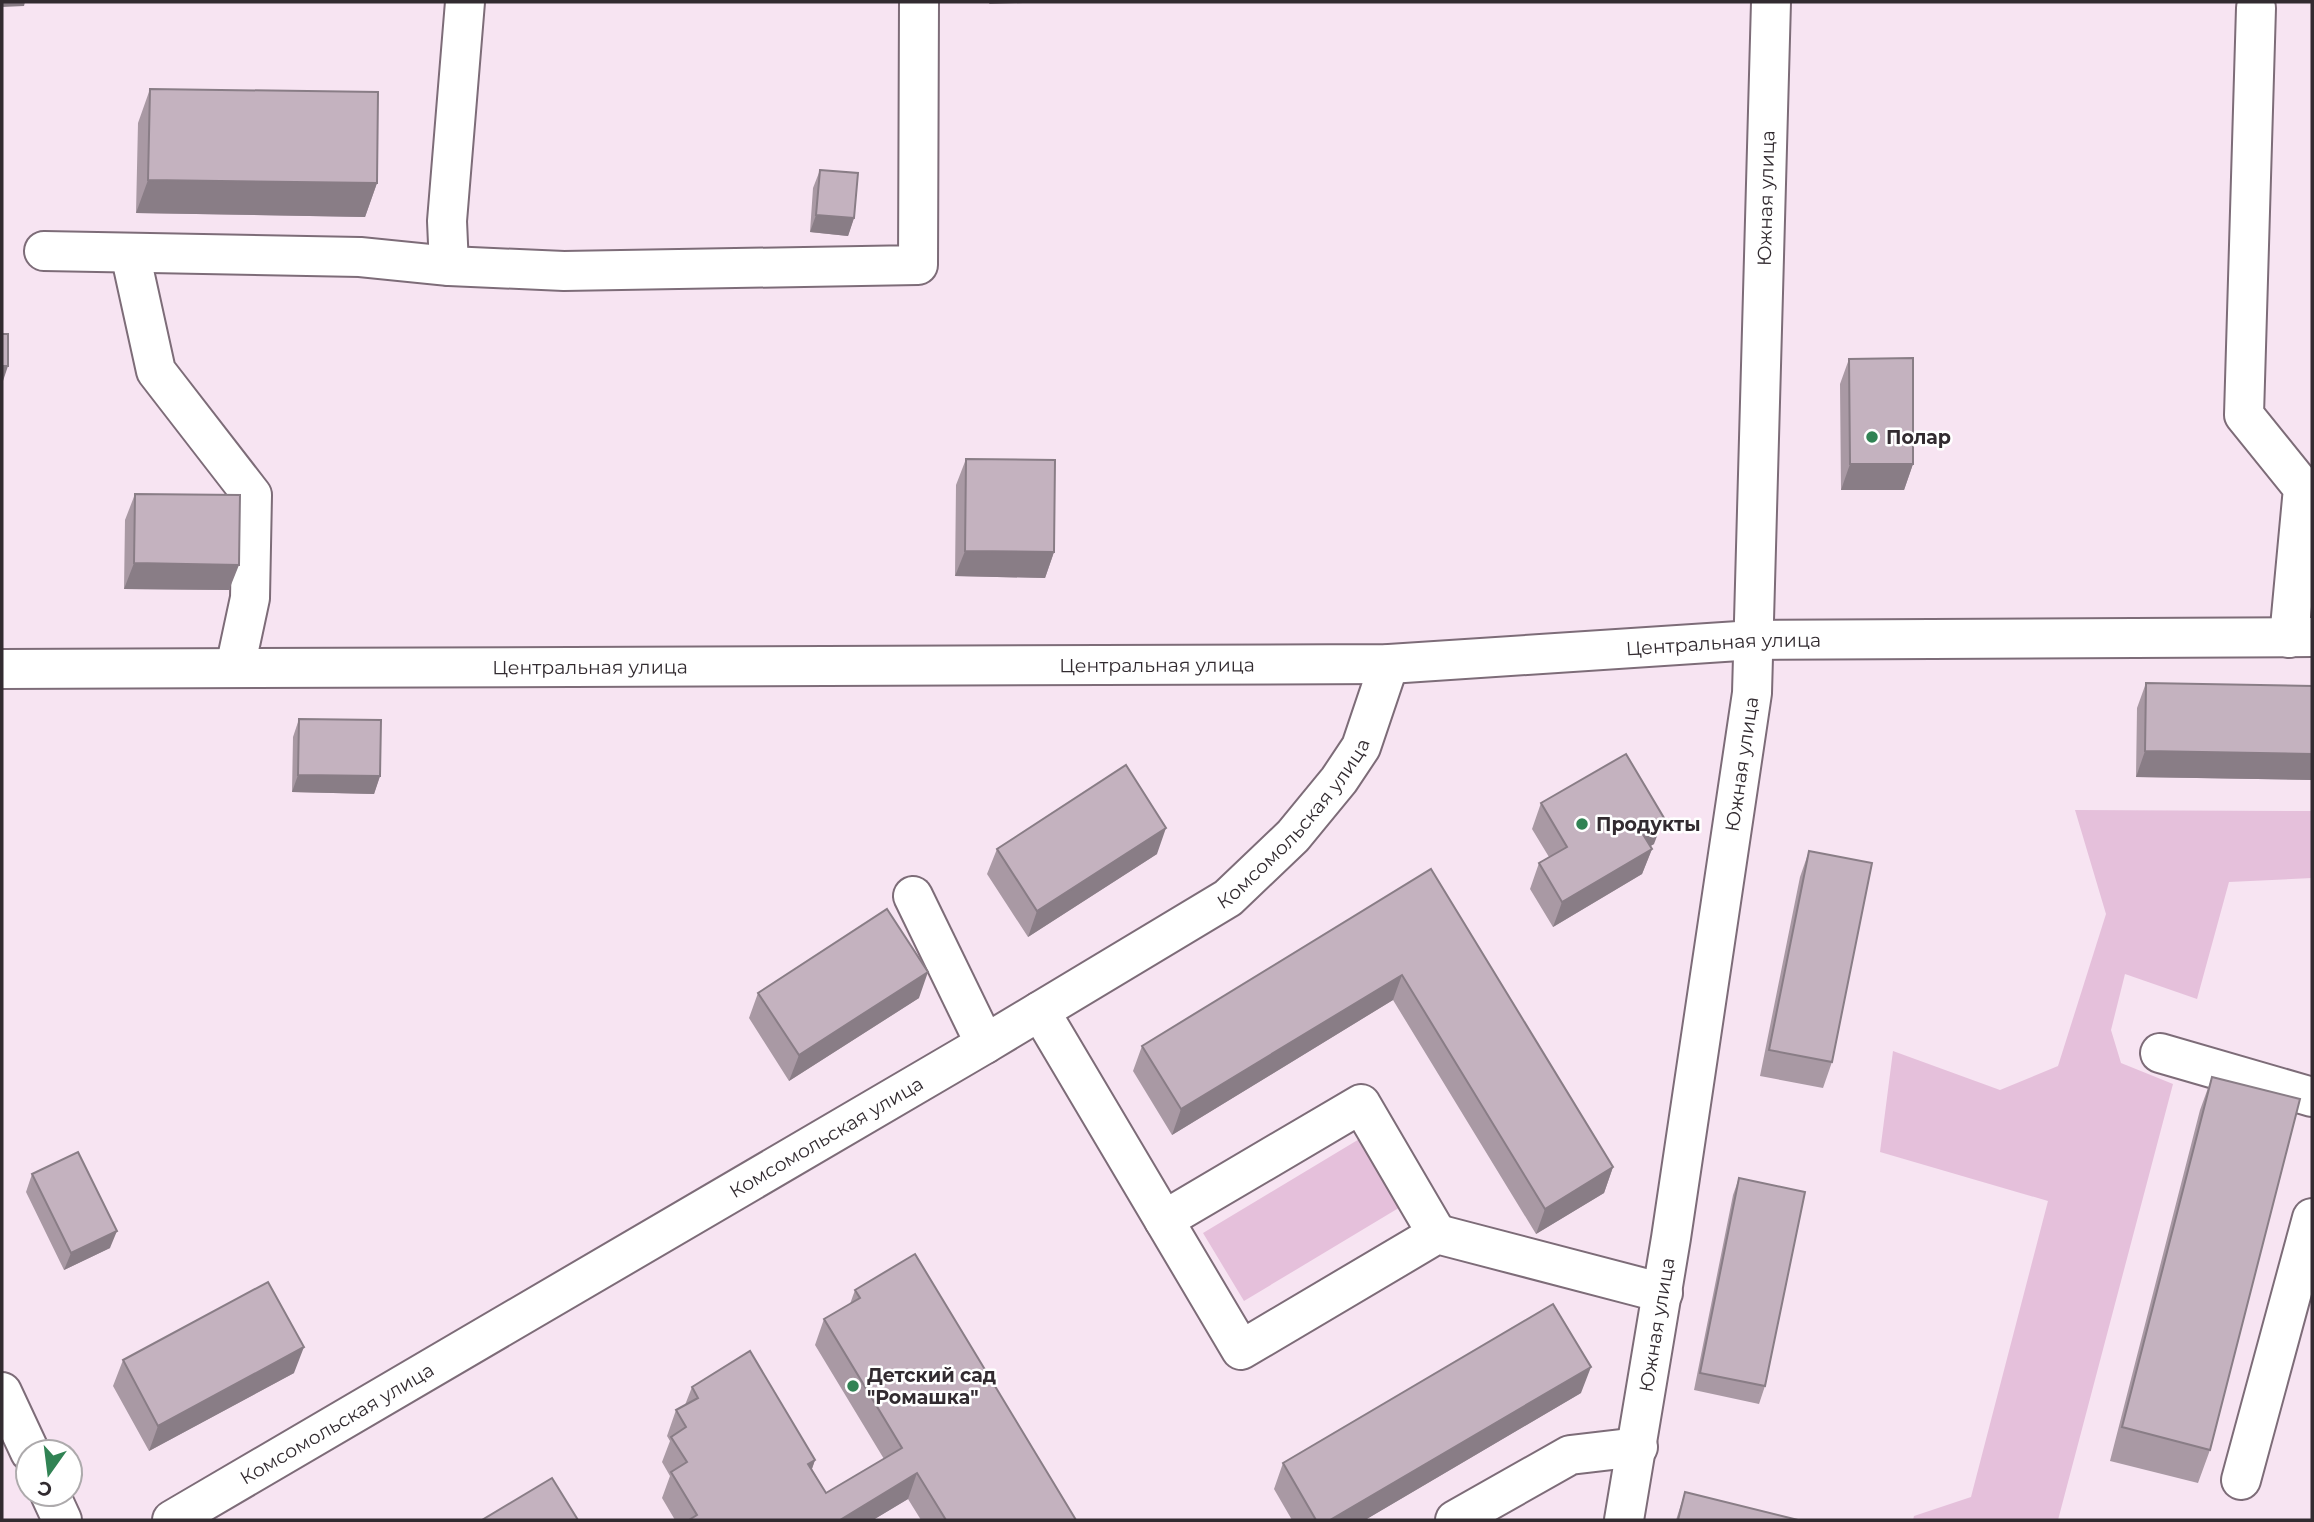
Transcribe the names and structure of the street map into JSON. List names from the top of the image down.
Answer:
{
  "streets": {
    "street": ["Южная улица", "Центральная улица", "Комсомольская улица"]
  },
  "crossings": [
    ["Южная улица", "Центральная улица"],
    ["Центральная улица", "Комсомольская улица"]
  ],
  "places": ["Полар", "Продукты", "Детский сад \"Ромашка\""],
  "north": "bottom"
}
